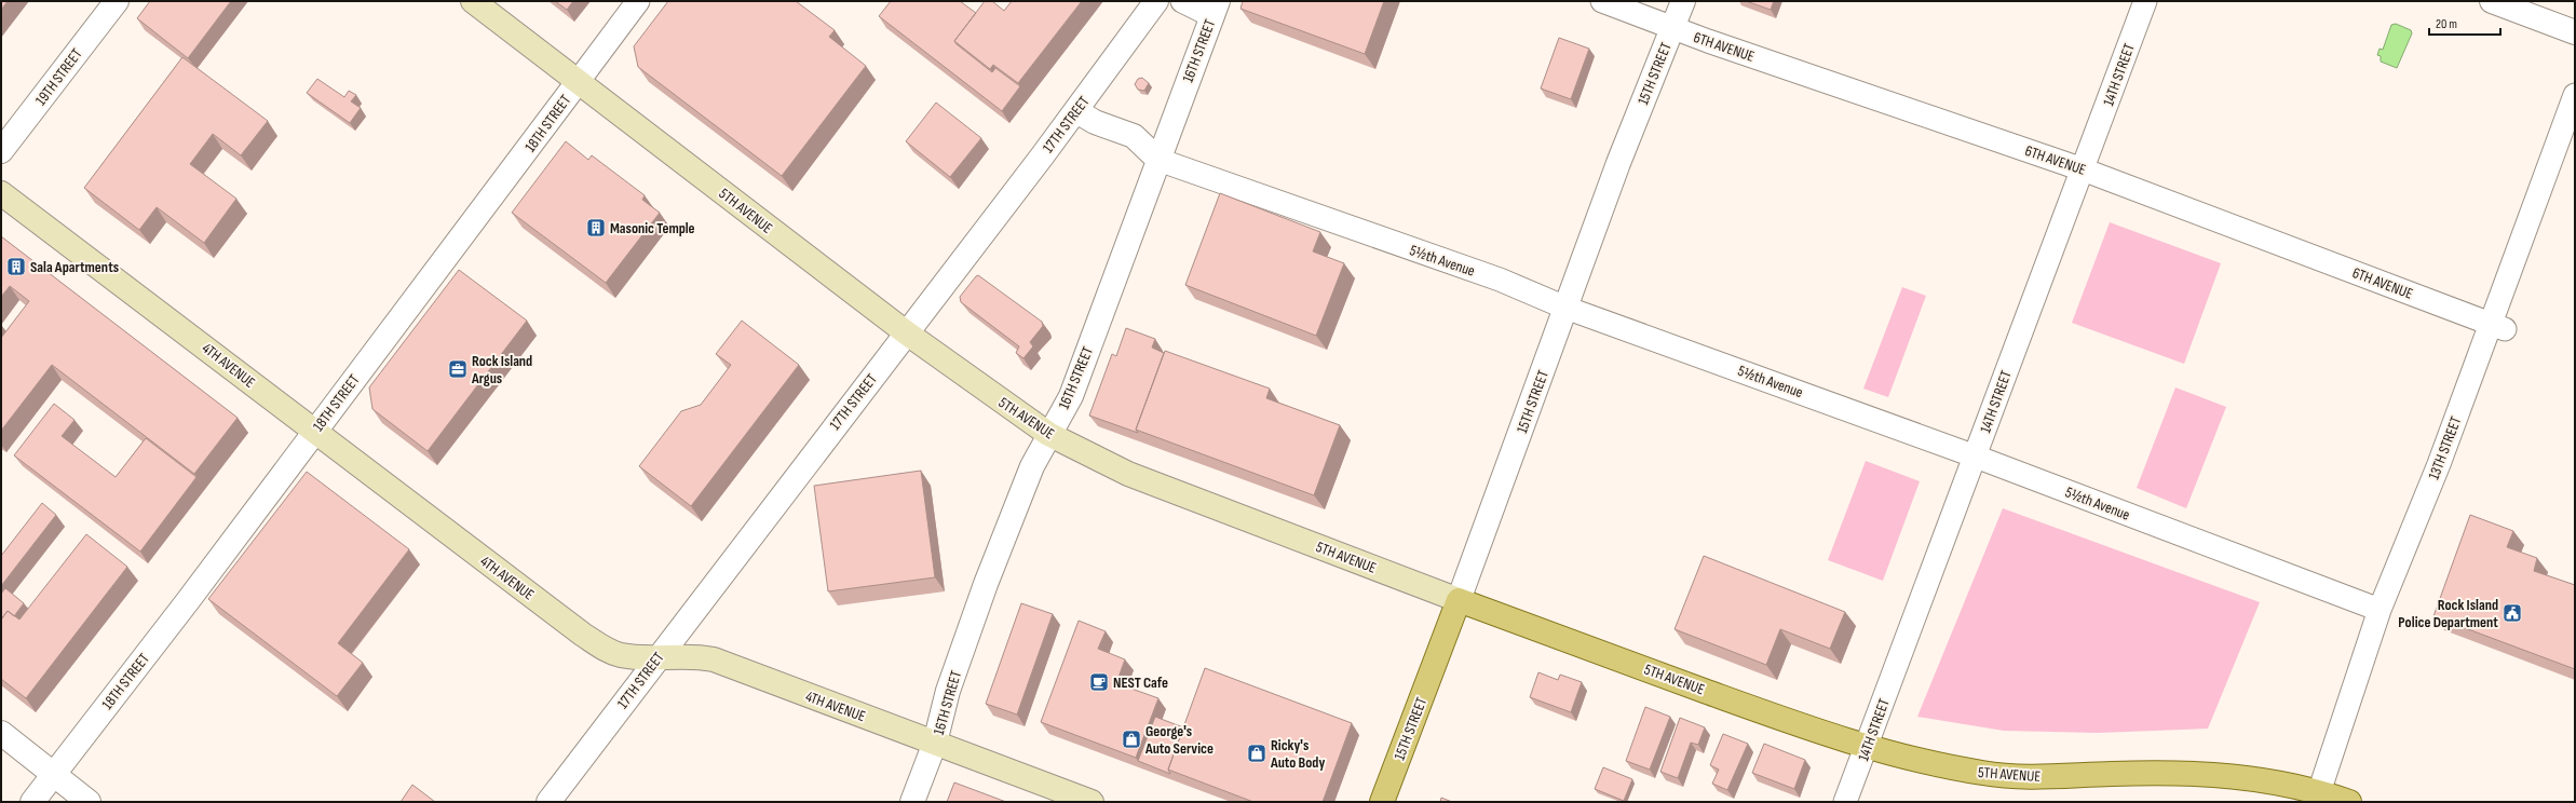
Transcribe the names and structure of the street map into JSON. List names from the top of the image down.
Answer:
{
  "streets": {
    "main road": ["15TH STREET", "5TH AVENUE", "4TH AVENUE"],
    "street": [
      "6TH AVENUE",
      "16TH STREET",
      "14TH STREET",
      "19TH STREET",
      "18TH STREET",
      "17TH STREET",
      "5½th Avenue",
      "13TH STREET"
    ]
  },
  "crossings": [
    ["6TH AVENUE", "15TH STREET"],
    ["6TH AVENUE", "14TH STREET"],
    ["6TH AVENUE", "13TH STREET"],
    ["16TH STREET", "5TH AVENUE"],
    ["16TH STREET", "5½th Avenue"],
    ["16TH STREET", "4TH AVENUE"],
    ["15TH STREET", "5TH AVENUE"],
    ["15TH STREET", "5½th Avenue"],
    ["14TH STREET", "5TH AVENUE"],
    ["14TH STREET", "5½th Avenue"],
    ["18TH STREET", "5TH AVENUE"],
    ["18TH STREET", "4TH AVENUE"],
    ["17TH STREET", "5TH AVENUE"],
    ["17TH STREET", "4TH AVENUE"],
    ["5TH AVENUE", "13TH STREET"],
    ["5½th Avenue", "13TH STREET"]
  ],
  "places": {
    "building": ["Masonic Temple", "Sala Apartments"],
    "office": ["Rock Island Argus"],
    "public building": ["Rock Island Police Department"],
    "cafe": ["NEST Cafe"],
    "shop": ["George's Auto Service", "Ricky's Auto Body"]
  },
  "scale_bar": "20 m"
}
